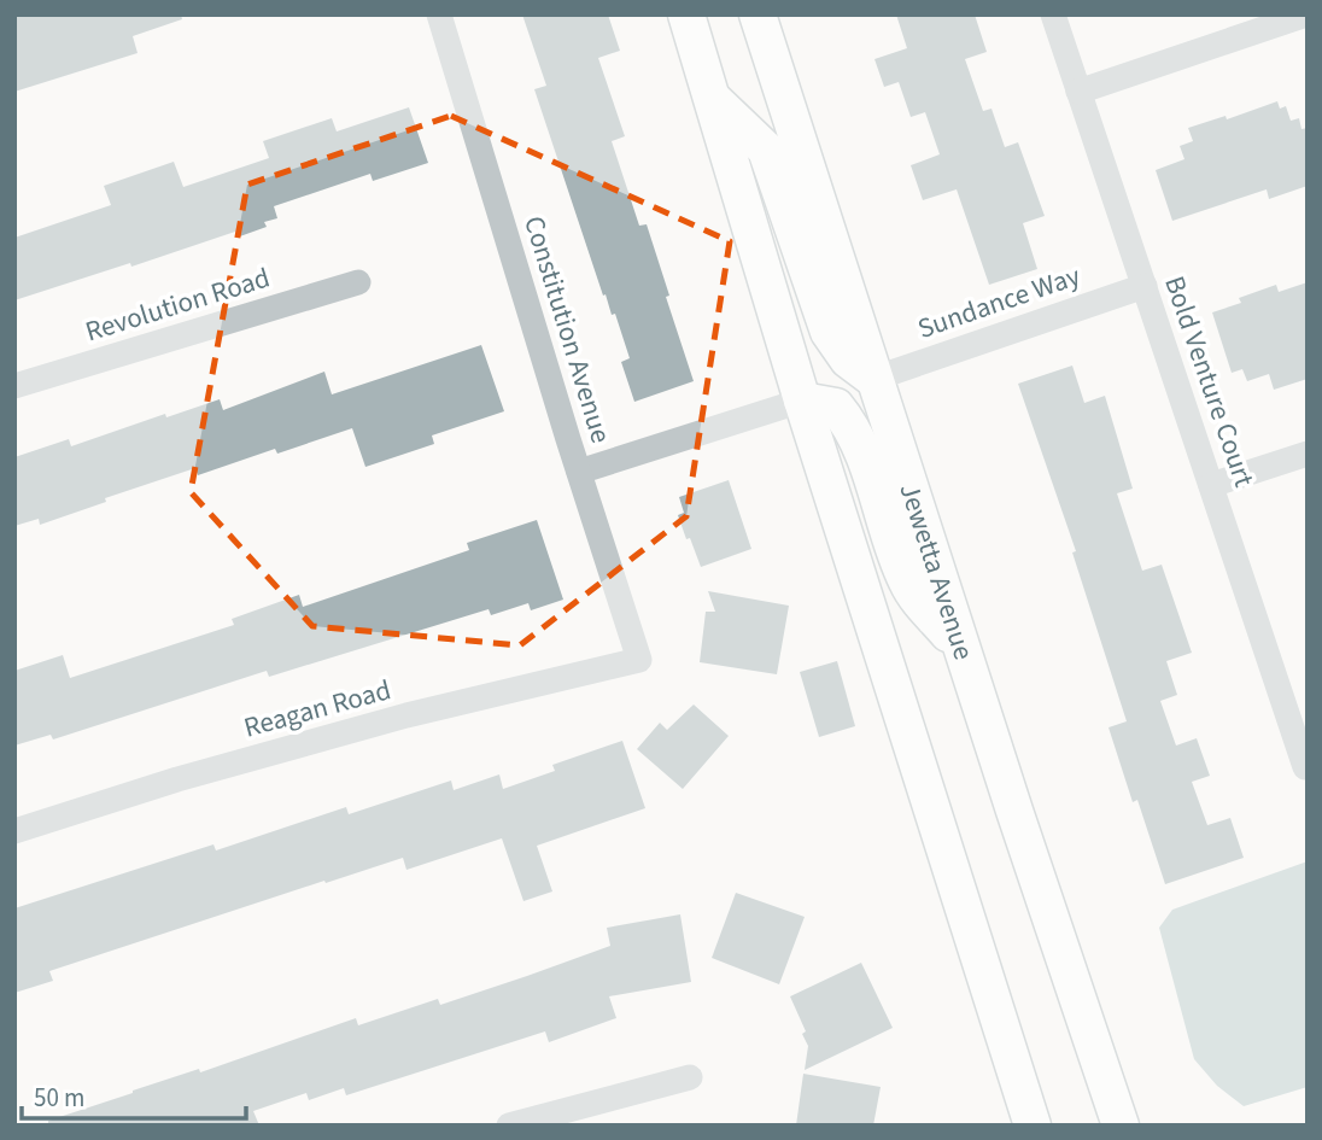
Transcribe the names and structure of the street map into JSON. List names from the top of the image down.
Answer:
{
  "streets": {
    "street": [
      "Sundance Way",
      "Revolution Road",
      "Constitution Avenue",
      "Bold Venture Court",
      "Jewetta Avenue",
      "Reagan Road"
    ]
  },
  "crossings": [
    ["Sundance Way", "Bold Venture Court"],
    ["Sundance Way", "Jewetta Avenue"],
    ["Constitution Avenue", "Reagan Road"]
  ],
  "scale_bar": "50 m"
}
